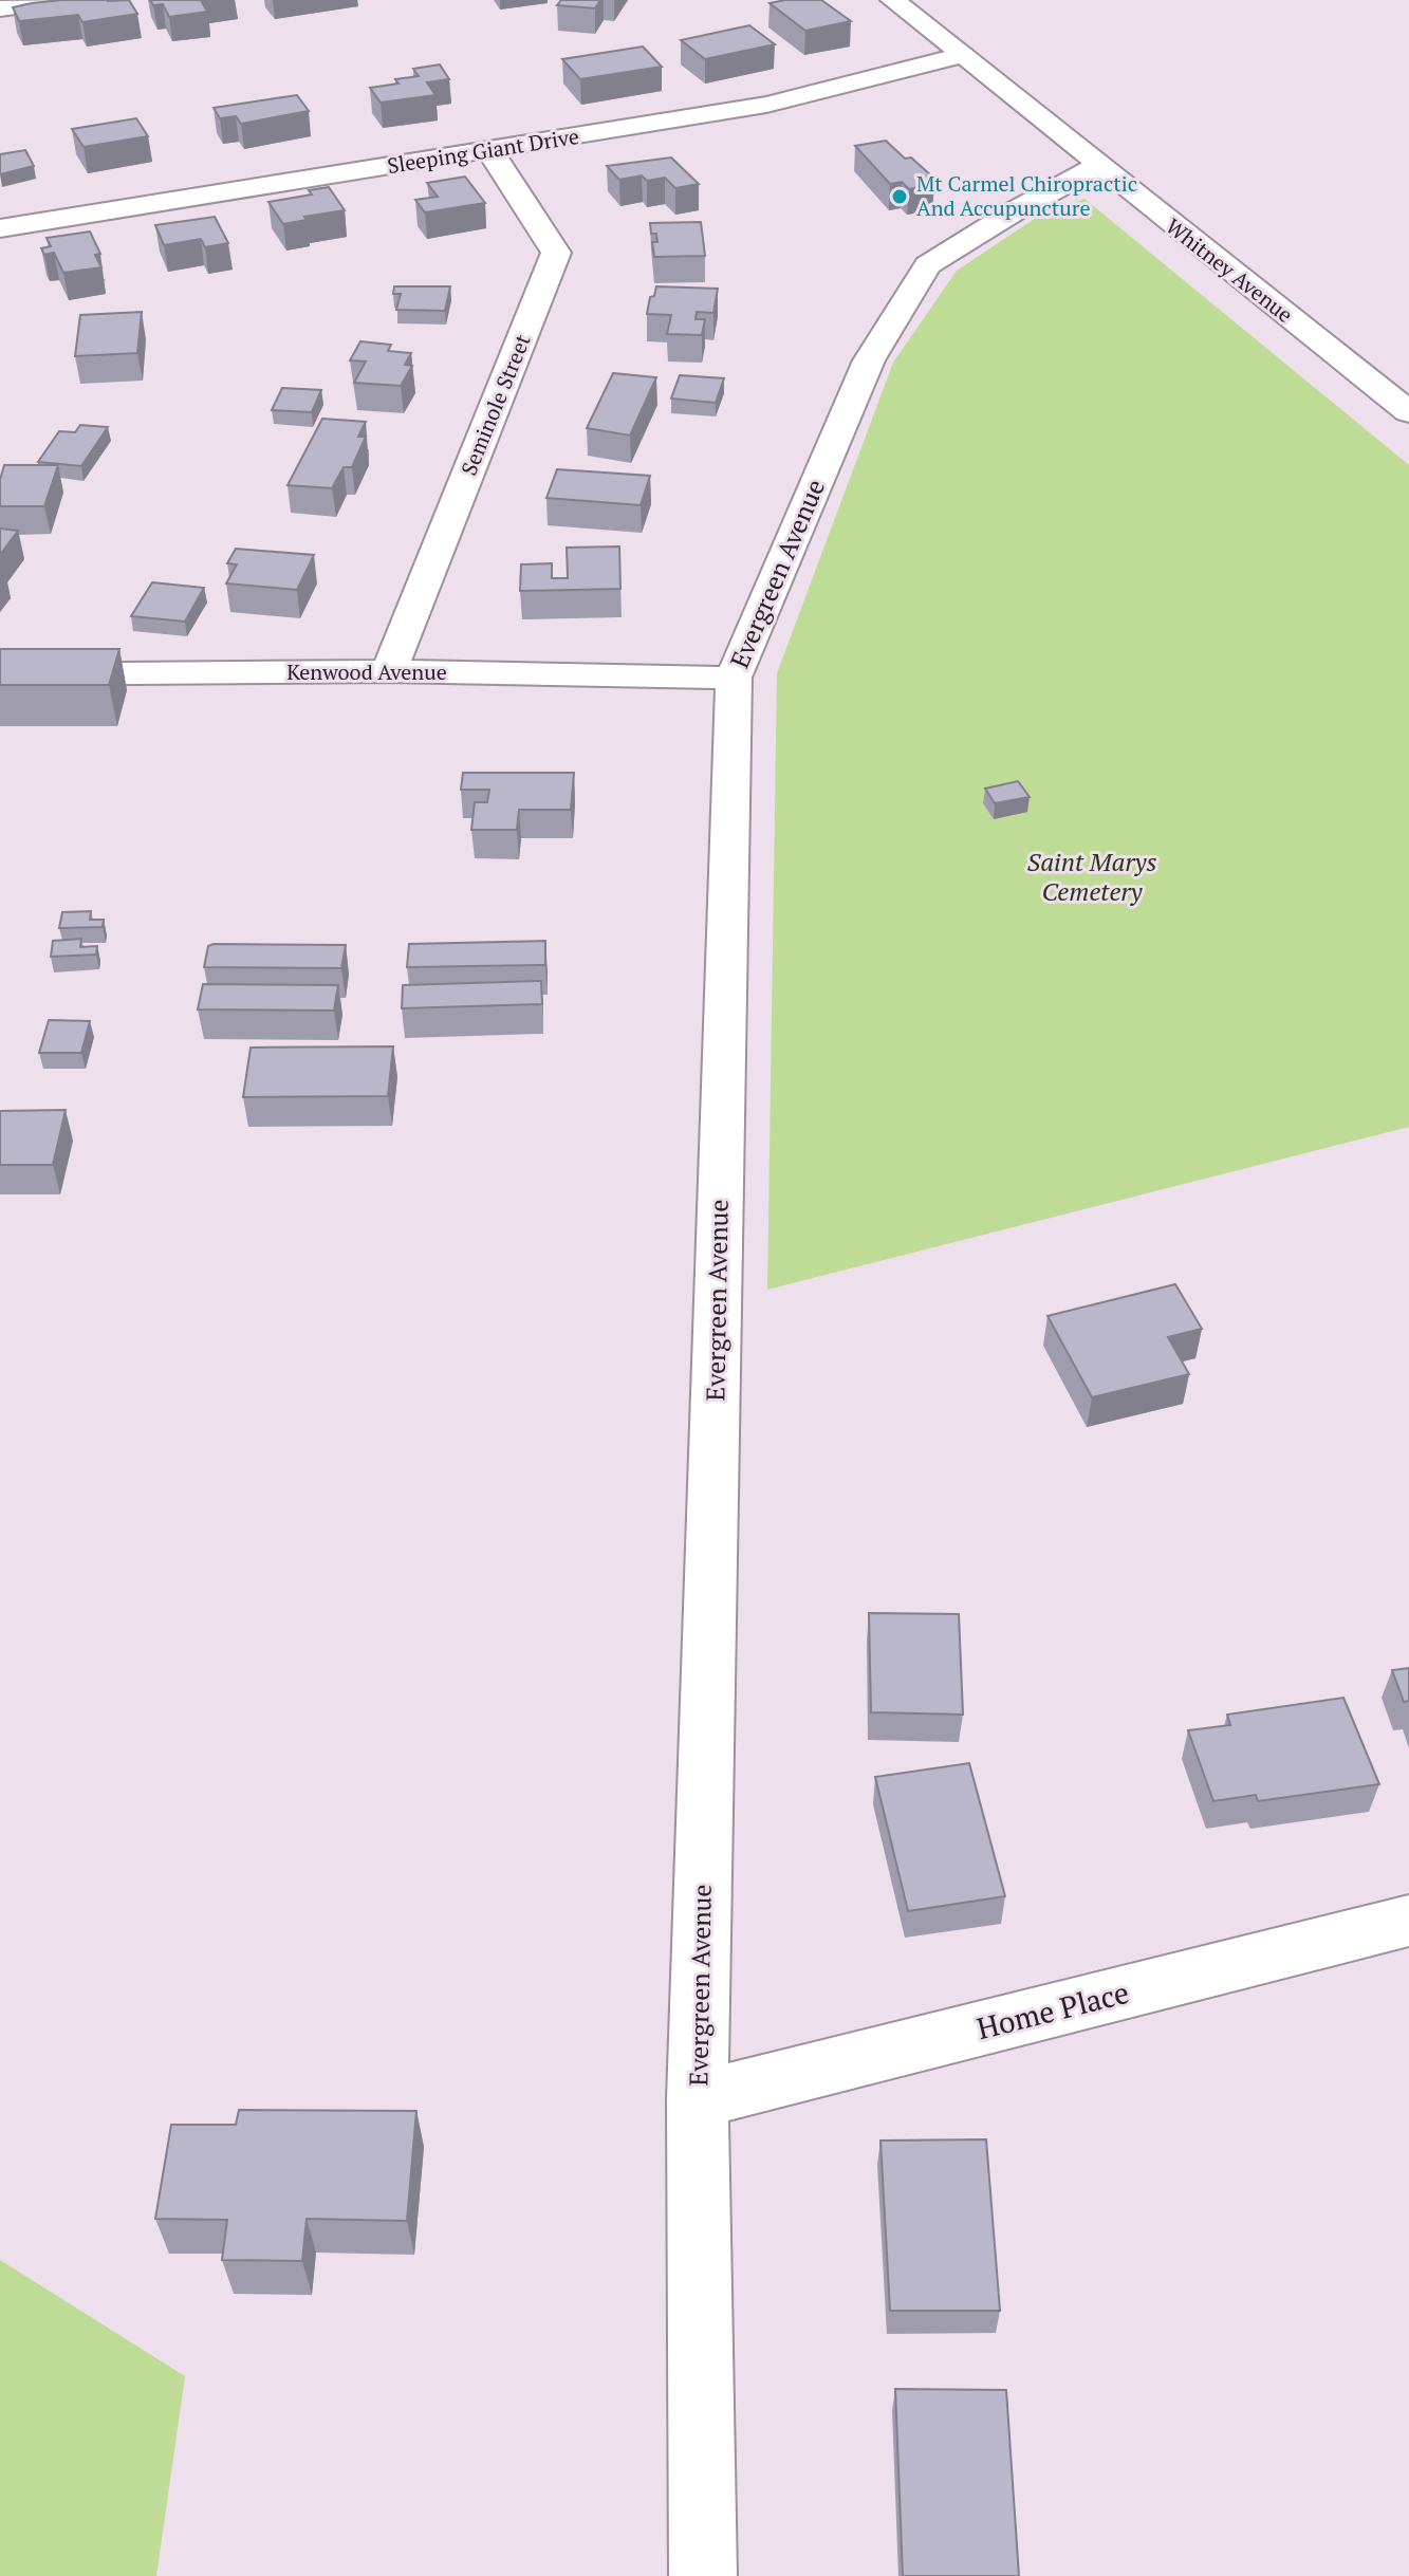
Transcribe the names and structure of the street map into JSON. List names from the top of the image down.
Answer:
{
  "streets": {
    "main road": [
      "Sleeping Giant Drive",
      "Whitney Avenue",
      "Seminole Street",
      "Evergreen Avenue",
      "Kenwood Avenue",
      "Home Place"
    ]
  },
  "crossings": [
    ["Sleeping Giant Drive", "Whitney Avenue"],
    ["Sleeping Giant Drive", "Seminole Street"],
    ["Whitney Avenue", "Evergreen Avenue"],
    ["Seminole Street", "Kenwood Avenue"],
    ["Evergreen Avenue", "Kenwood Avenue"],
    ["Evergreen Avenue", "Home Place"]
  ],
  "parks": ["Saint Marys Cemetery"],
  "places": ["Mt Carmel Chiropractic And Accupuncture"]
}
